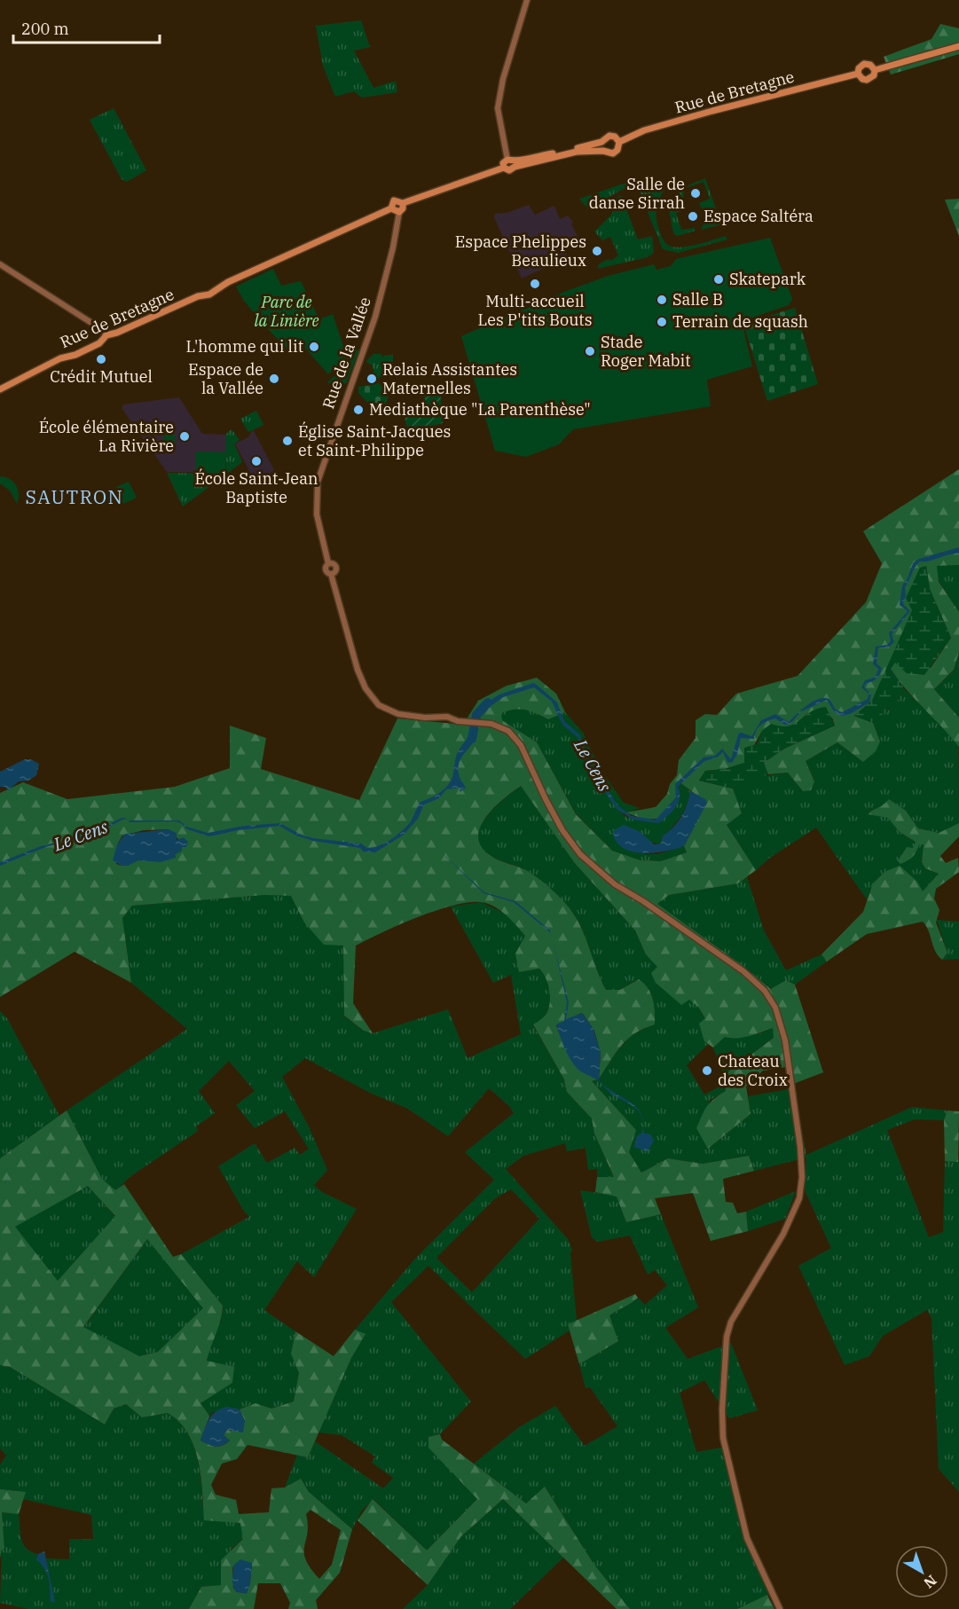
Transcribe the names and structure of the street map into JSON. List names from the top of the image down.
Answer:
{
  "streets": {
    "main road": ["Rue de Bretagne"],
    "street": ["Rue de la Vallée"]
  },
  "districts": ["SAUTRON"],
  "water": ["Le Cens"],
  "parks": ["Parc de la Linière"],
  "places": [
    "Salle de danse Sirrah",
    "Espace Saltéra",
    "Espace Phelippes Beaulieux",
    "Skatepark",
    "Multi-accueil Les P'tits Bouts",
    "Salle B",
    "Terrain de squash",
    "L'homme qui lit",
    "Stade Roger Mabit",
    "Crédit Mutuel",
    "Espace de la Vallée",
    "Relais Assistantes Maternelles",
    "Mediathèque \"La Parenthèse\"",
    "École élémentaire La Rivière",
    "Église Saint-Jacques et Saint-Philippe",
    "École Saint-Jean Baptiste",
    "Chateau des Croix"
  ],
  "scale_bar": "200 m",
  "north": "bottom right"
}
